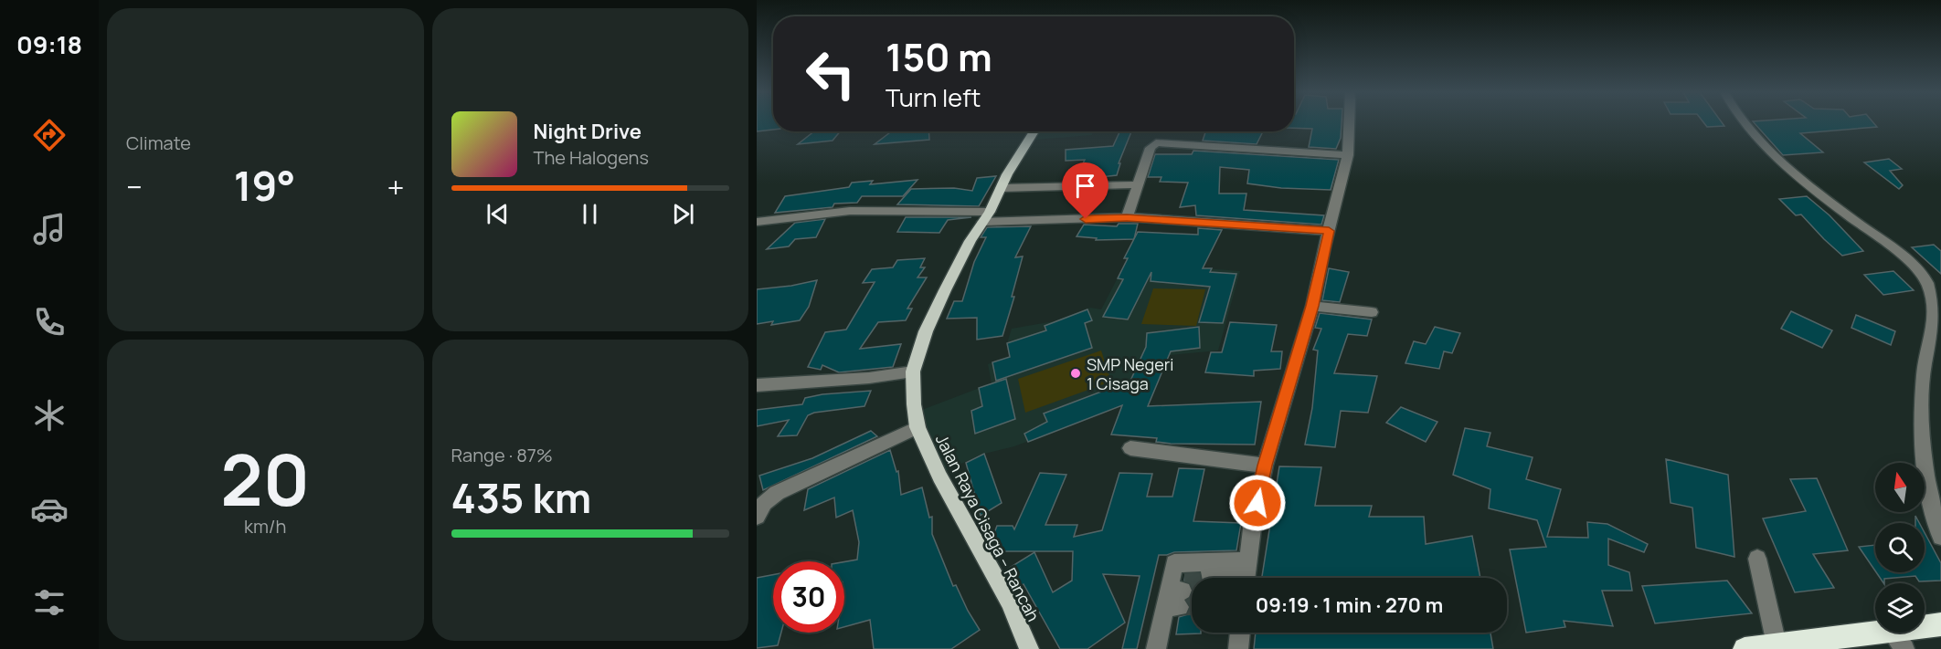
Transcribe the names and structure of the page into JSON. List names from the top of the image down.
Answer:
{
  "streets": {
    "main road": ["Jalan Raya Cisaga – Rancah"]
  },
  "places": ["SMP Negeri 1 Cisaga"],
  "north": "top",
  "page": {
    "tabs": "09:18",
    "tile": [
      "Climate",
      ["20", "km/h"],
      ["Range · 87%", "435 km"]
    ],
    "turn": ["150 m", "Turn left"],
    "song": ["Night Drive", "The Halogens"],
    "heat": ["−", "19°", "+"],
    "limit": "30",
    "trip": "09:19 · 1 min · 270 m"
  }
}
